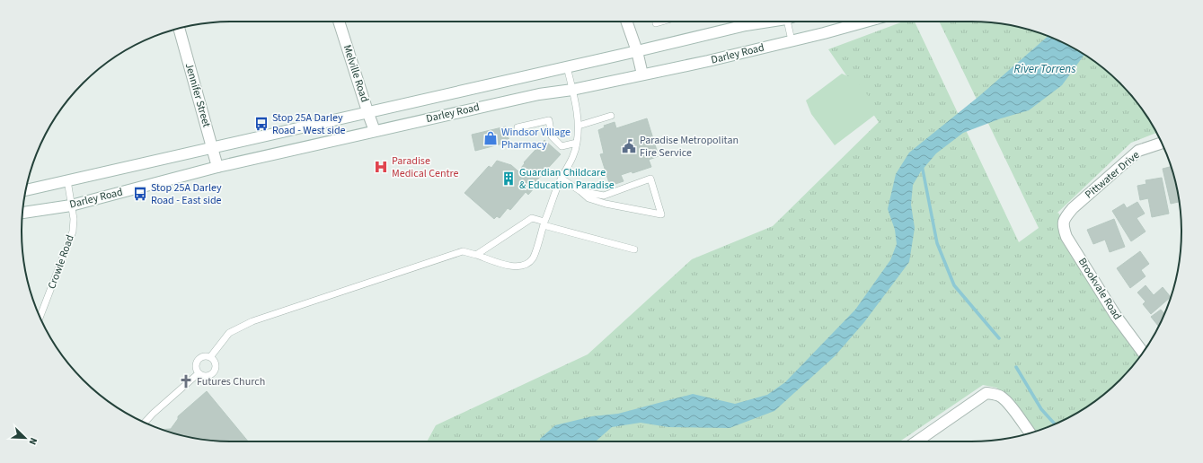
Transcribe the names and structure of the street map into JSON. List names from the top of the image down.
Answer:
{
  "streets": {
    "main road": [
      "Darley Road",
      "Melville Road",
      "Jennifer Street",
      "Pittwater Drive",
      "Brookvale Road"
    ],
    "lane": ["Crowle Road"]
  },
  "crossings": [
    ["Darley Road", "Melville Road"],
    ["Darley Road", "Jennifer Street"],
    ["Darley Road", "Crowle Road"],
    ["Pittwater Drive", "Brookvale Road"]
  ],
  "water": ["River Torrens"],
  "places": {
    "bus stop": ["Stop 25A Darley Road - West side", "Stop 25A Darley Road - East side"],
    "shop": ["Windsor Village Pharmacy"],
    "public building": ["Paradise Metropolitan Fire Service"],
    "hospital": ["Paradise Medical Centre"],
    "building": ["Guardian Childcare & Education Paradise"],
    "church": ["Futures Church"]
  },
  "north": "bottom right"
}
